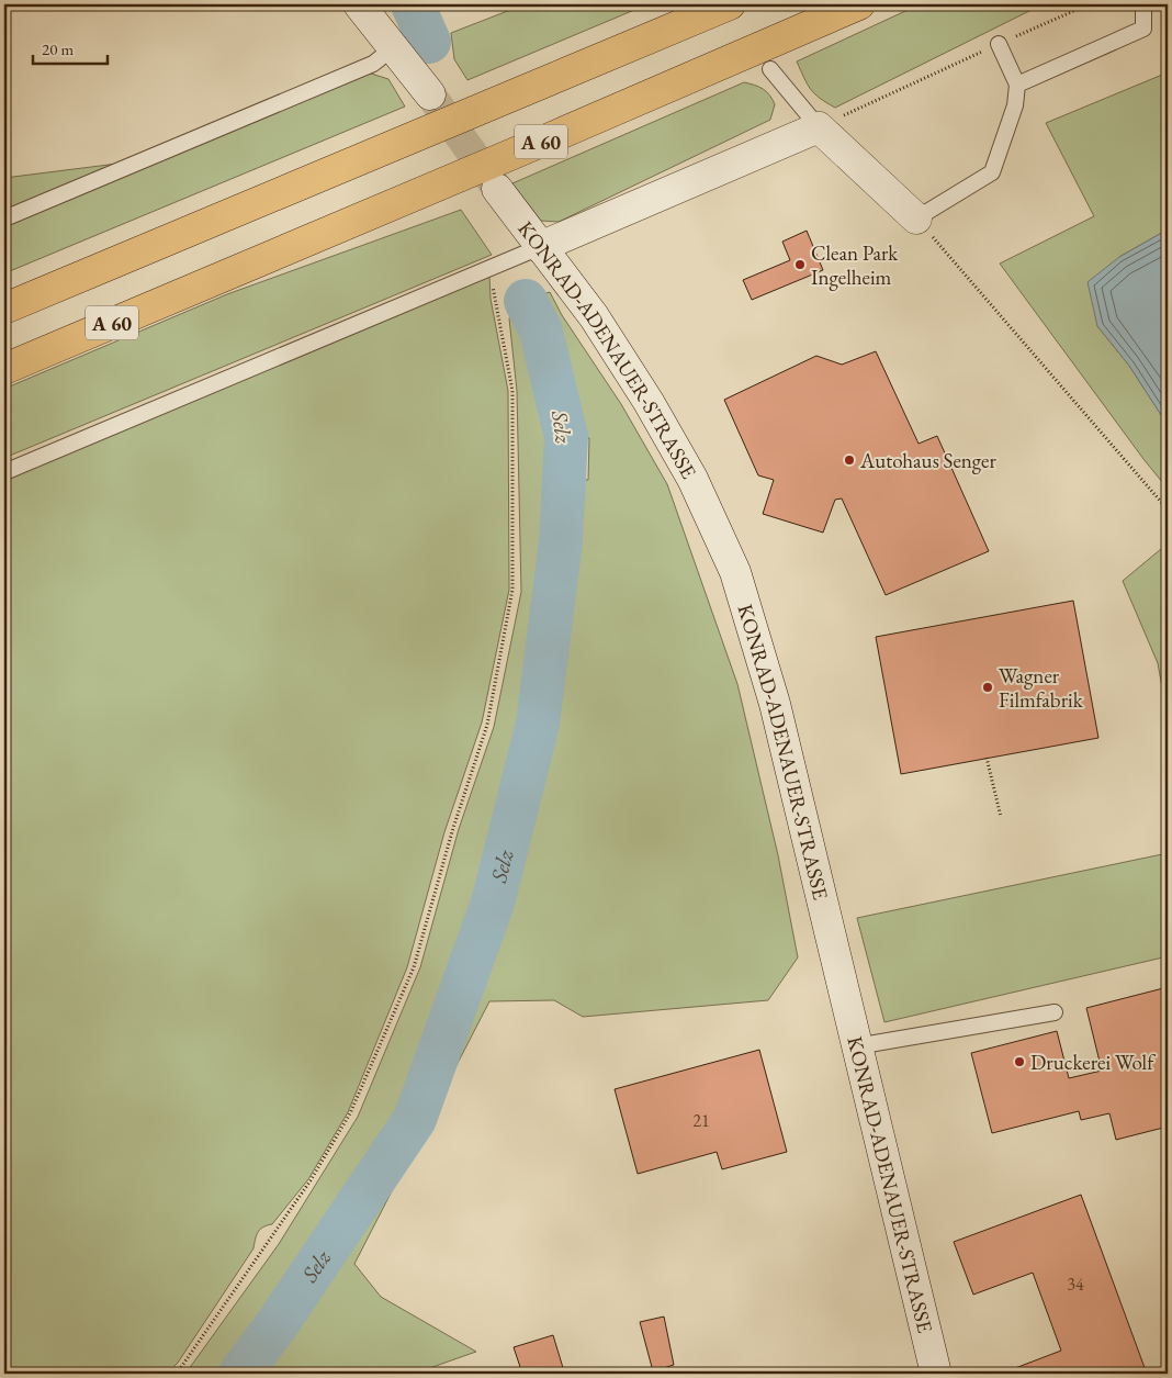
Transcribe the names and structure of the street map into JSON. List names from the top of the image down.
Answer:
{
  "streets": {
    "highway": ["A 60"],
    "main road": ["KONRAD-ADENAUER-STRASSE"]
  },
  "water": ["Selz"],
  "places": [
    "Clean Park Ingelheim",
    "Autohaus Senger",
    "Wagner Filmfabrik",
    "Druckerei Wolf"
  ],
  "house_numbers": ["21", "34"],
  "scale_bar": "20 m"
}
